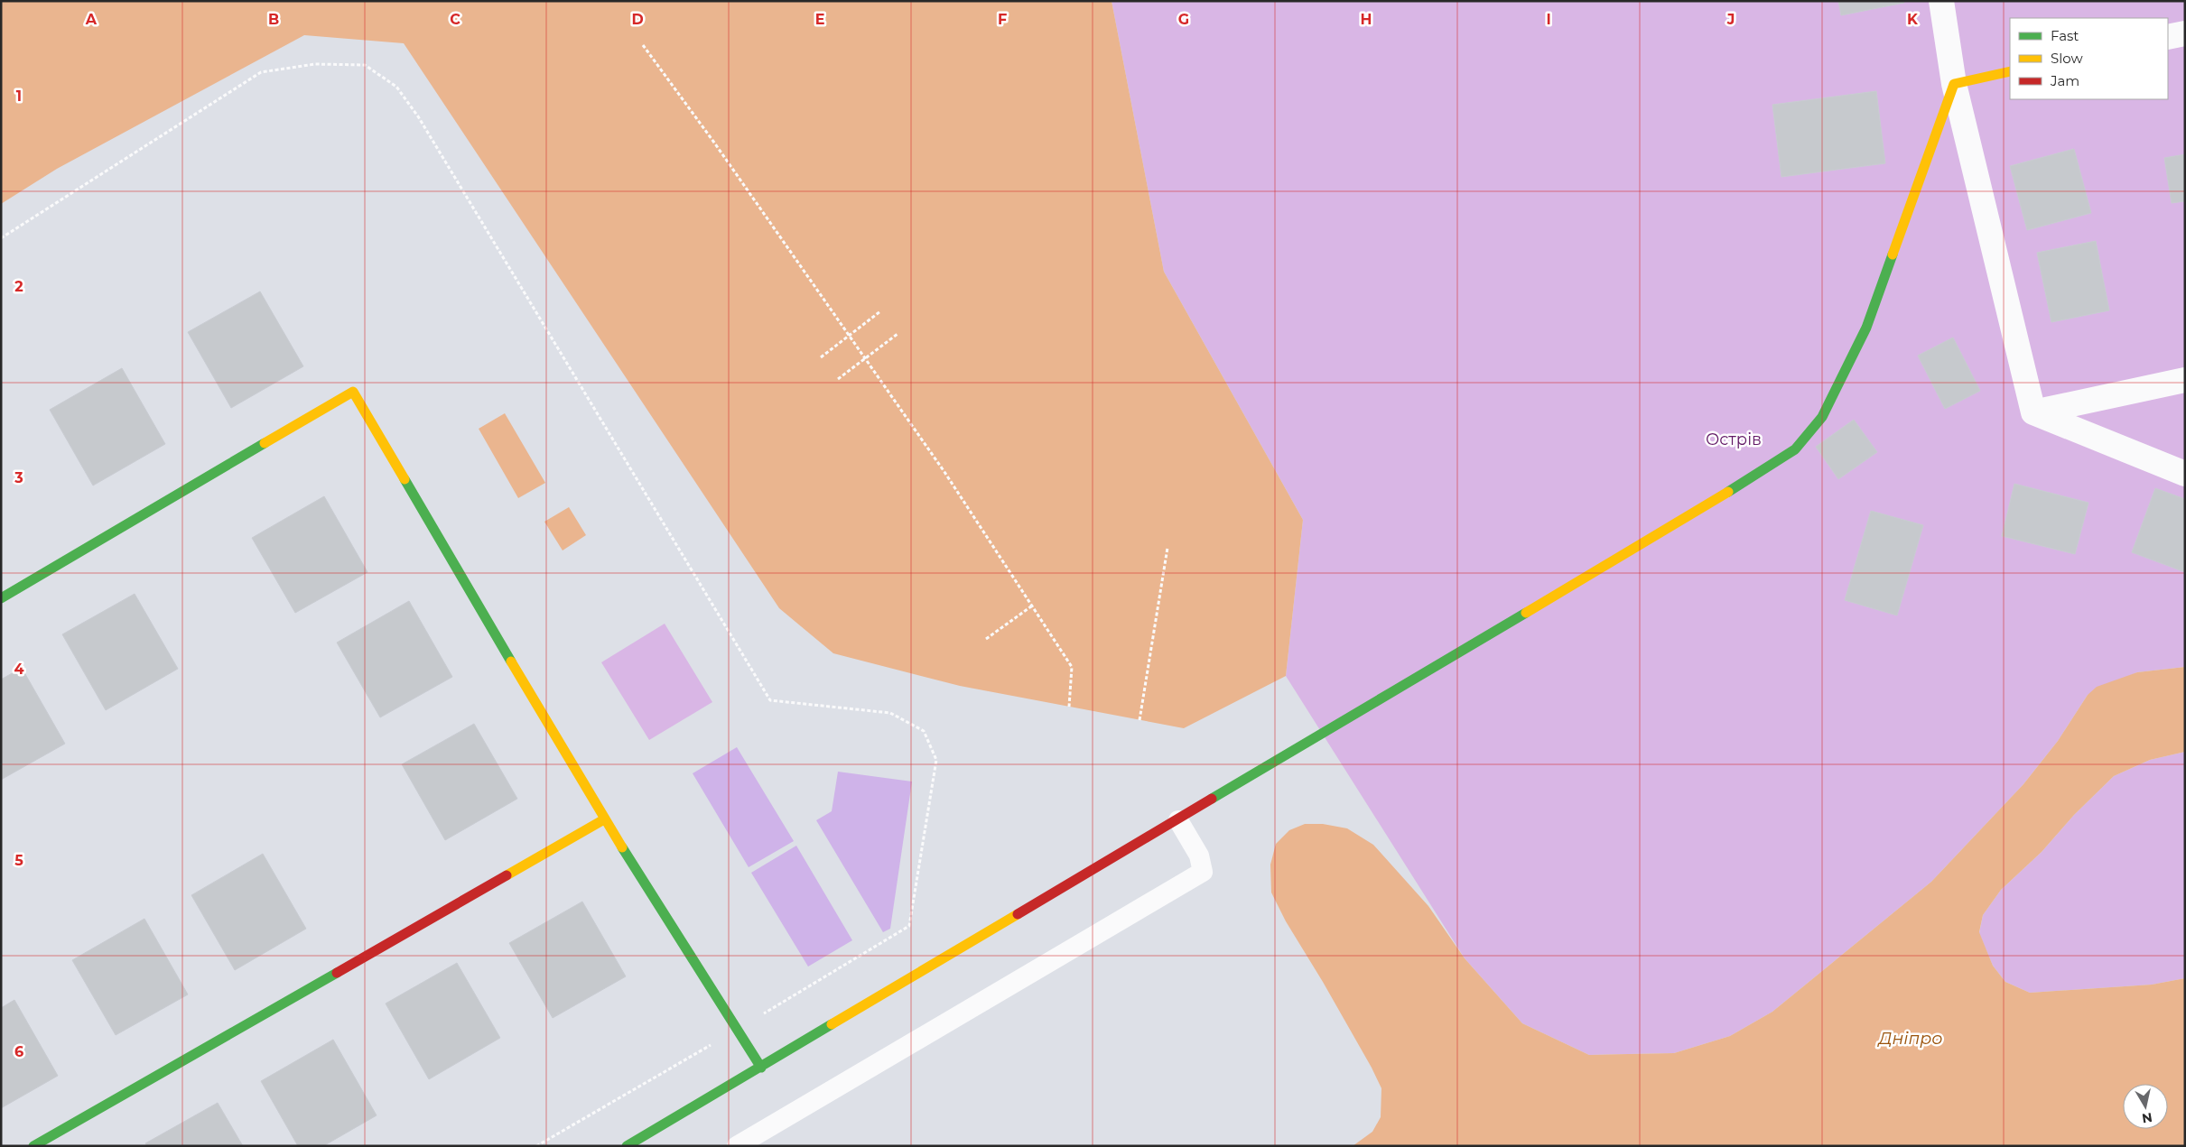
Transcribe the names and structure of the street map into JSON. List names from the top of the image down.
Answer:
{
  "water": ["Дніпро"],
  "parks": ["Острів"],
  "legend": ["Fast", "Slow", "Jam"],
  "north": "bottom",
  "grid": {
    "columns": [
      "A",
      "B",
      "C",
      "D",
      "E",
      "F",
      "G",
      "H",
      "I",
      "J",
      "K"
    ],
    "rows": [
      "1",
      "2",
      "3",
      "4",
      "5",
      "6"
    ]
  }
}
